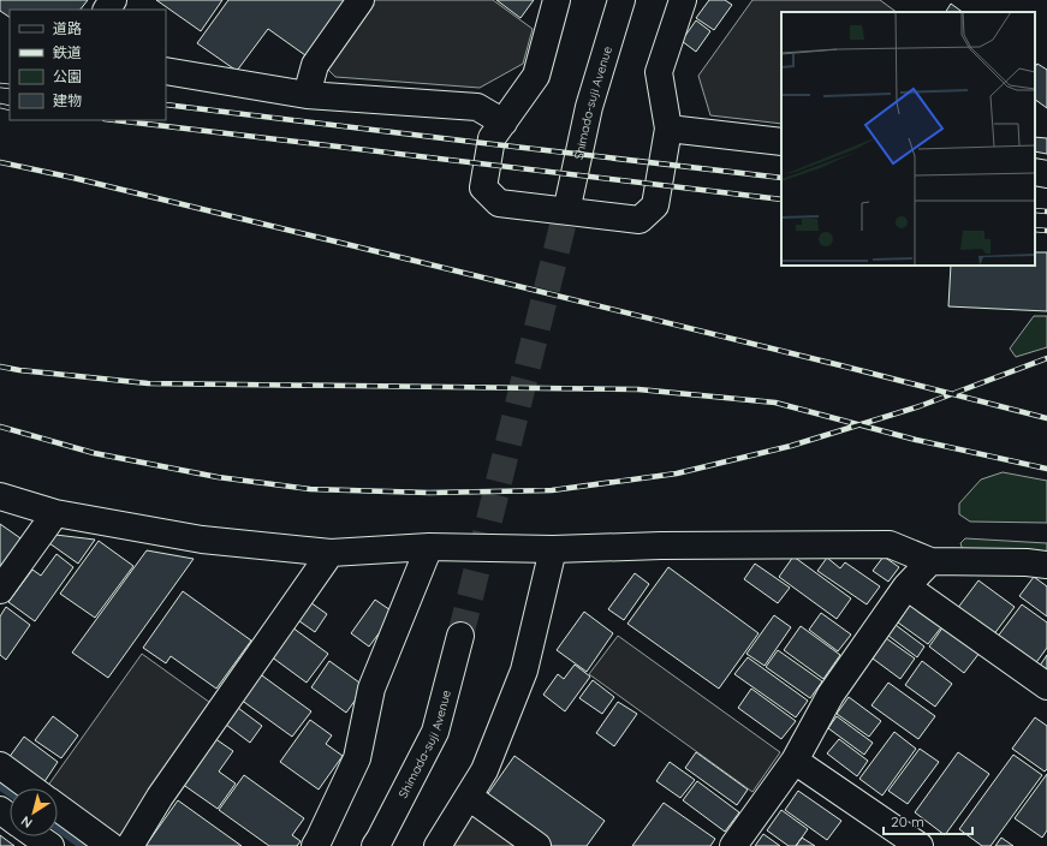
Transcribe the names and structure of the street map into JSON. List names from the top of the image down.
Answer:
{
  "streets": {
    "street": ["Shimada-suji Avenue"]
  },
  "legend": [
    "道路",
    "鉄道",
    "公園",
    "建物"
  ],
  "scale_bar": "20 m",
  "north": "bottom left"
}
